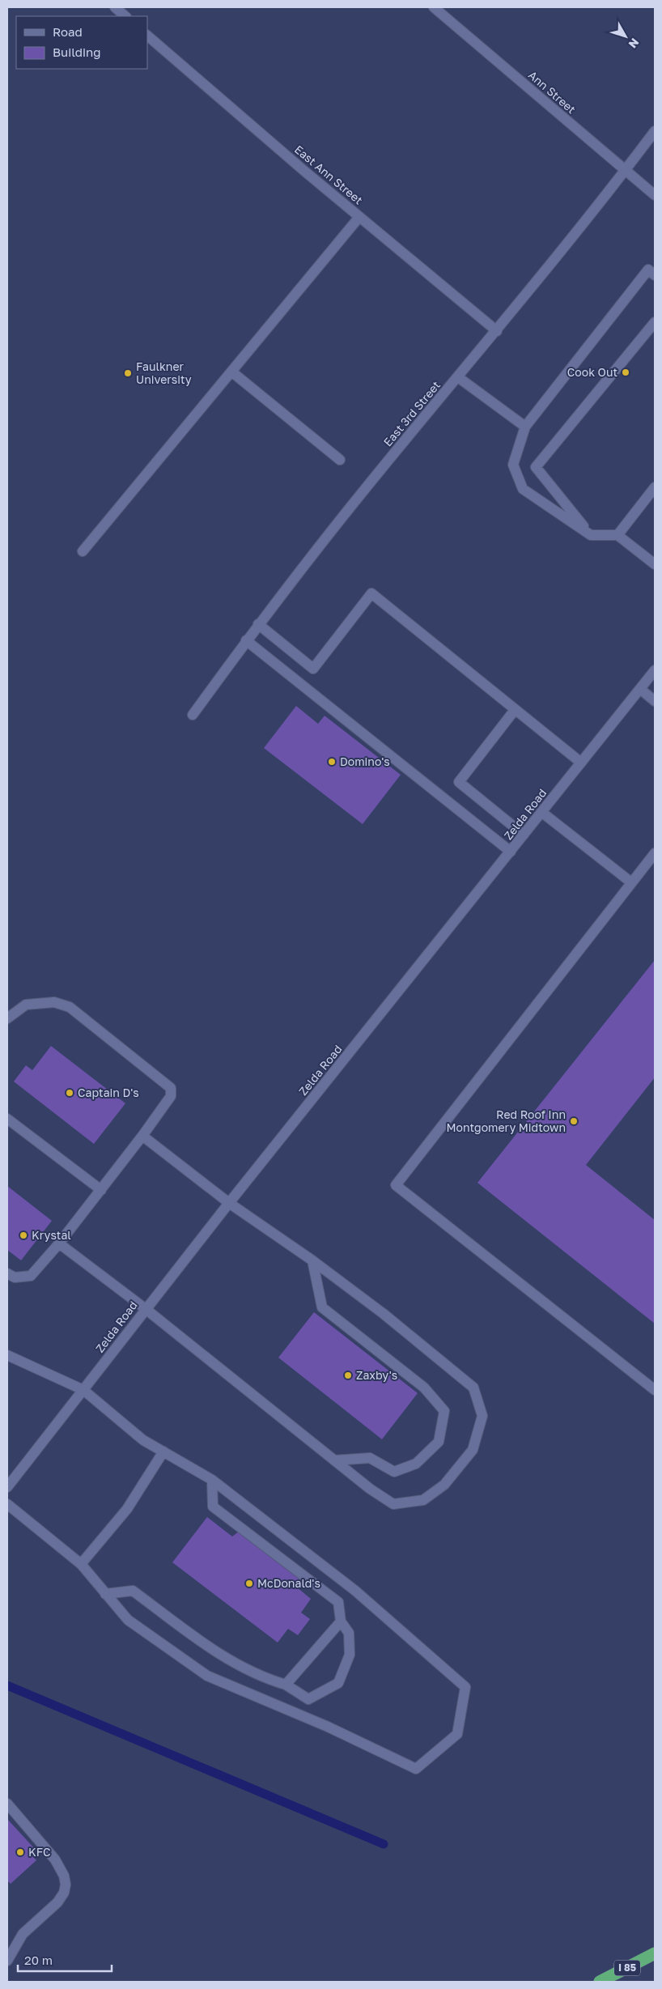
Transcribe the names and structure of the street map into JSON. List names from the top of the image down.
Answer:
{
  "streets": {
    "highway": ["I 85"],
    "street": [
      "Ann Street",
      "East Ann Street",
      "East 3rd Street",
      "Zelda Road"
    ]
  },
  "crossings": [
    ["Ann Street", "East 3rd Street"],
    ["East Ann Street", "East 3rd Street"]
  ],
  "places": [
    "Cook Out",
    "Faulkner University",
    "Domino's",
    "Captain D's",
    "Red Roof Inn Montgomery Midtown",
    "Krystal",
    "Zaxby's",
    "McDonald's",
    "KFC"
  ],
  "legend": ["Road", "Building"],
  "scale_bar": "20 m",
  "north": "bottom right"
}
